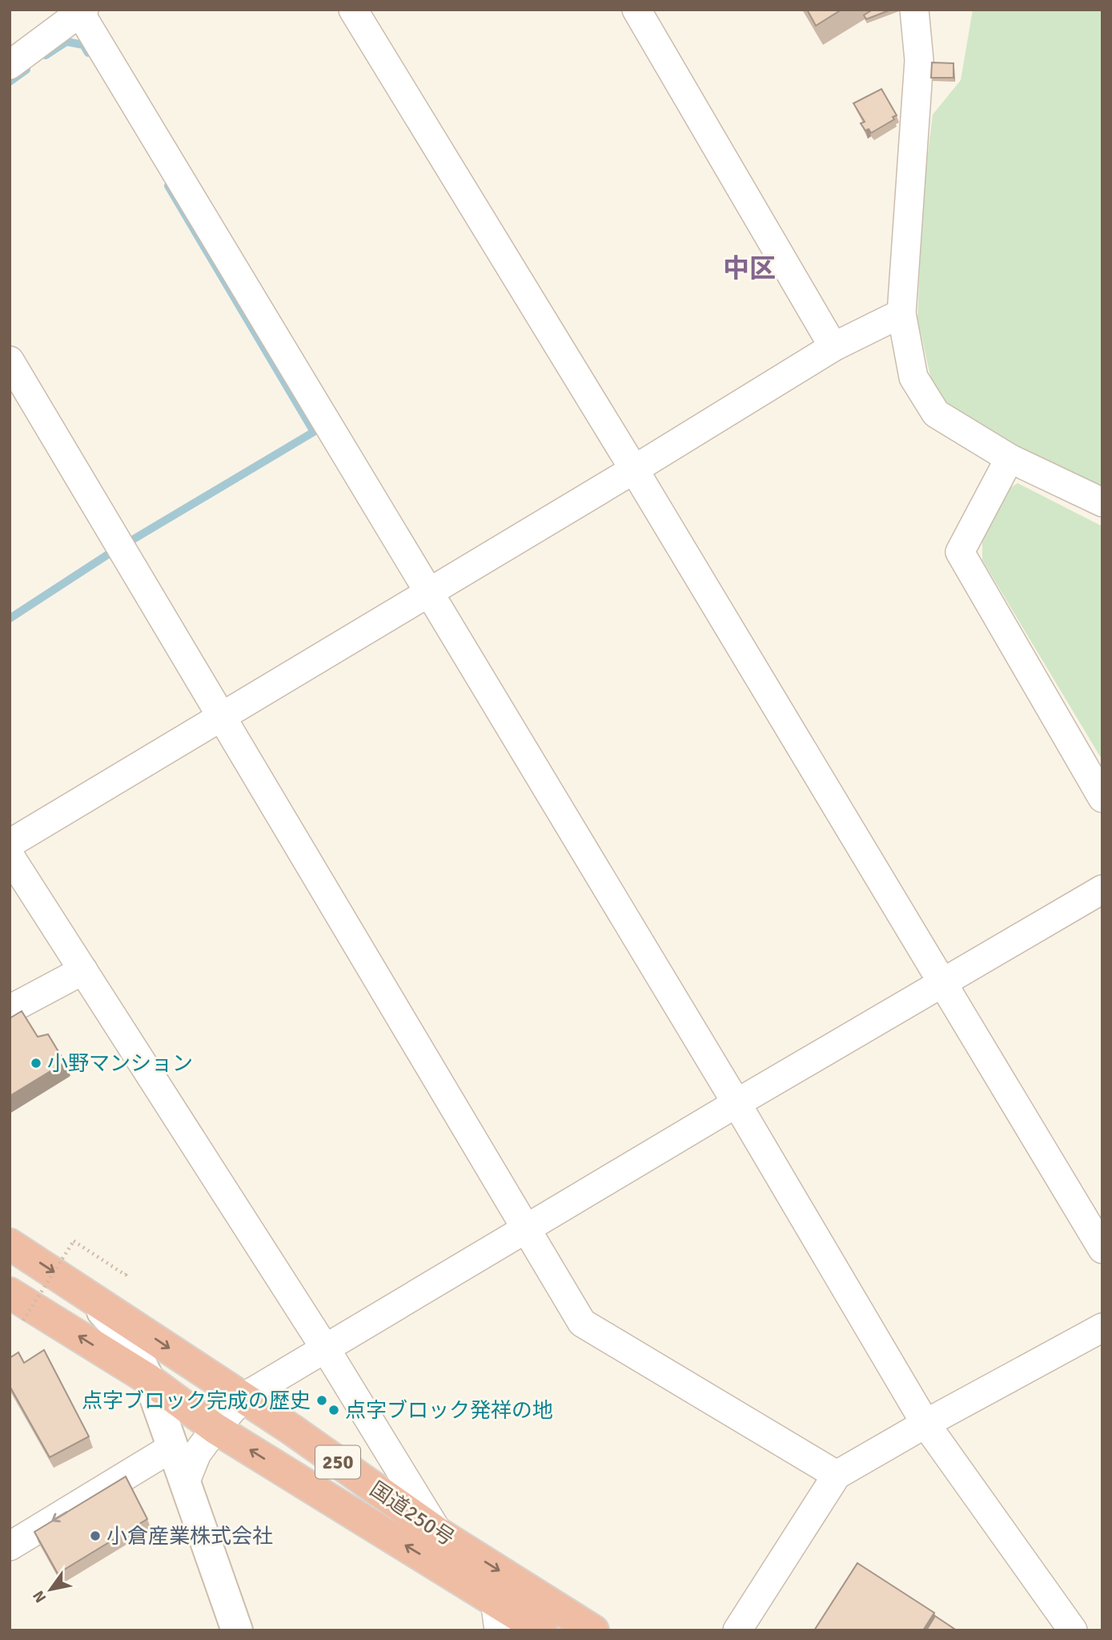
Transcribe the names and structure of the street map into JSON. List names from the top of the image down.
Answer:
{
  "streets": {
    "highway": ["250", "国道250号"]
  },
  "districts": ["中区"],
  "places": [
    "小野マンション",
    "点字ブロック完成の歴史",
    "点字ブロック発祥の地",
    "小倉産業株式会社"
  ],
  "north": "bottom left"
}
